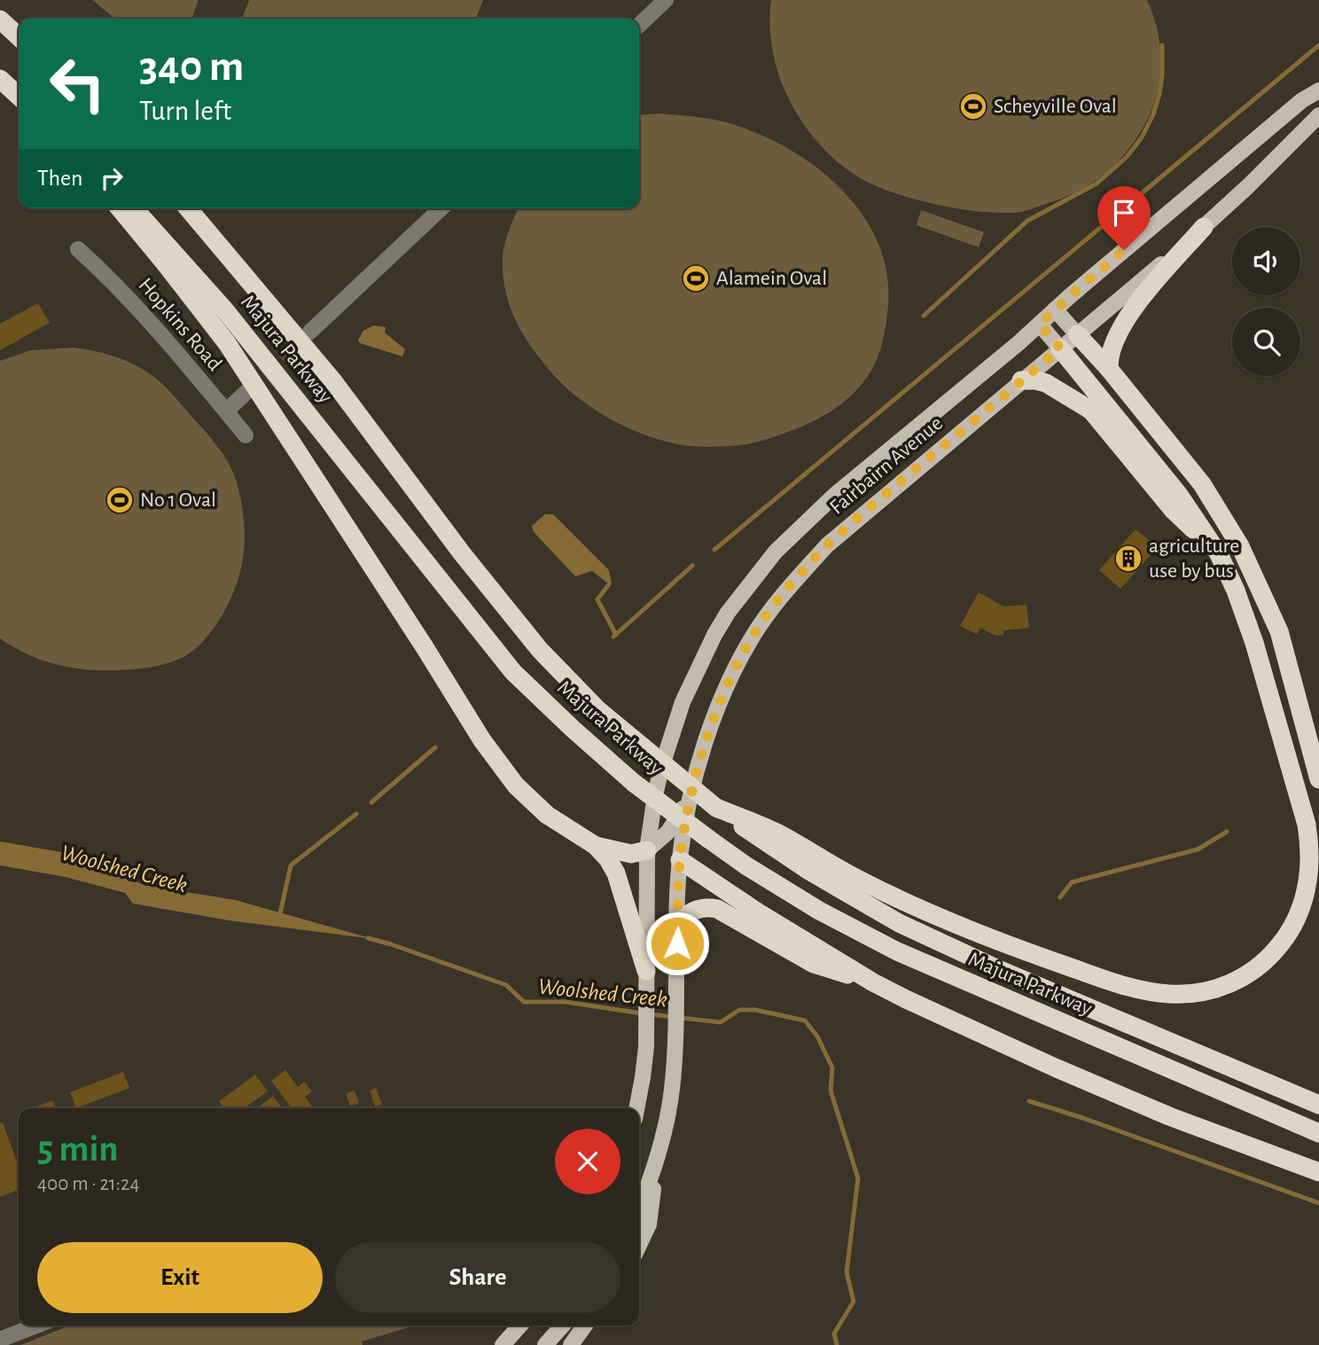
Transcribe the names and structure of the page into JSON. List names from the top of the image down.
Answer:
{
  "streets": {
    "highway": ["Majura Parkway"],
    "main road": ["Fairbairn Avenue"],
    "street": ["Hopkins Road"]
  },
  "water": ["Woolshed Creek"],
  "places": {
    "sports": ["Scheyville Oval", "Alamein Oval", "No 1 Oval"],
    "building": ["agriculture use by bus"]
  },
  "page": {
    "turn": ["340 m", "Turn left"],
    "then": "Then",
    "heading": ["5 min", "400 m · 21:24"],
    "buttons": ["Exit", "Share"]
  }
}
